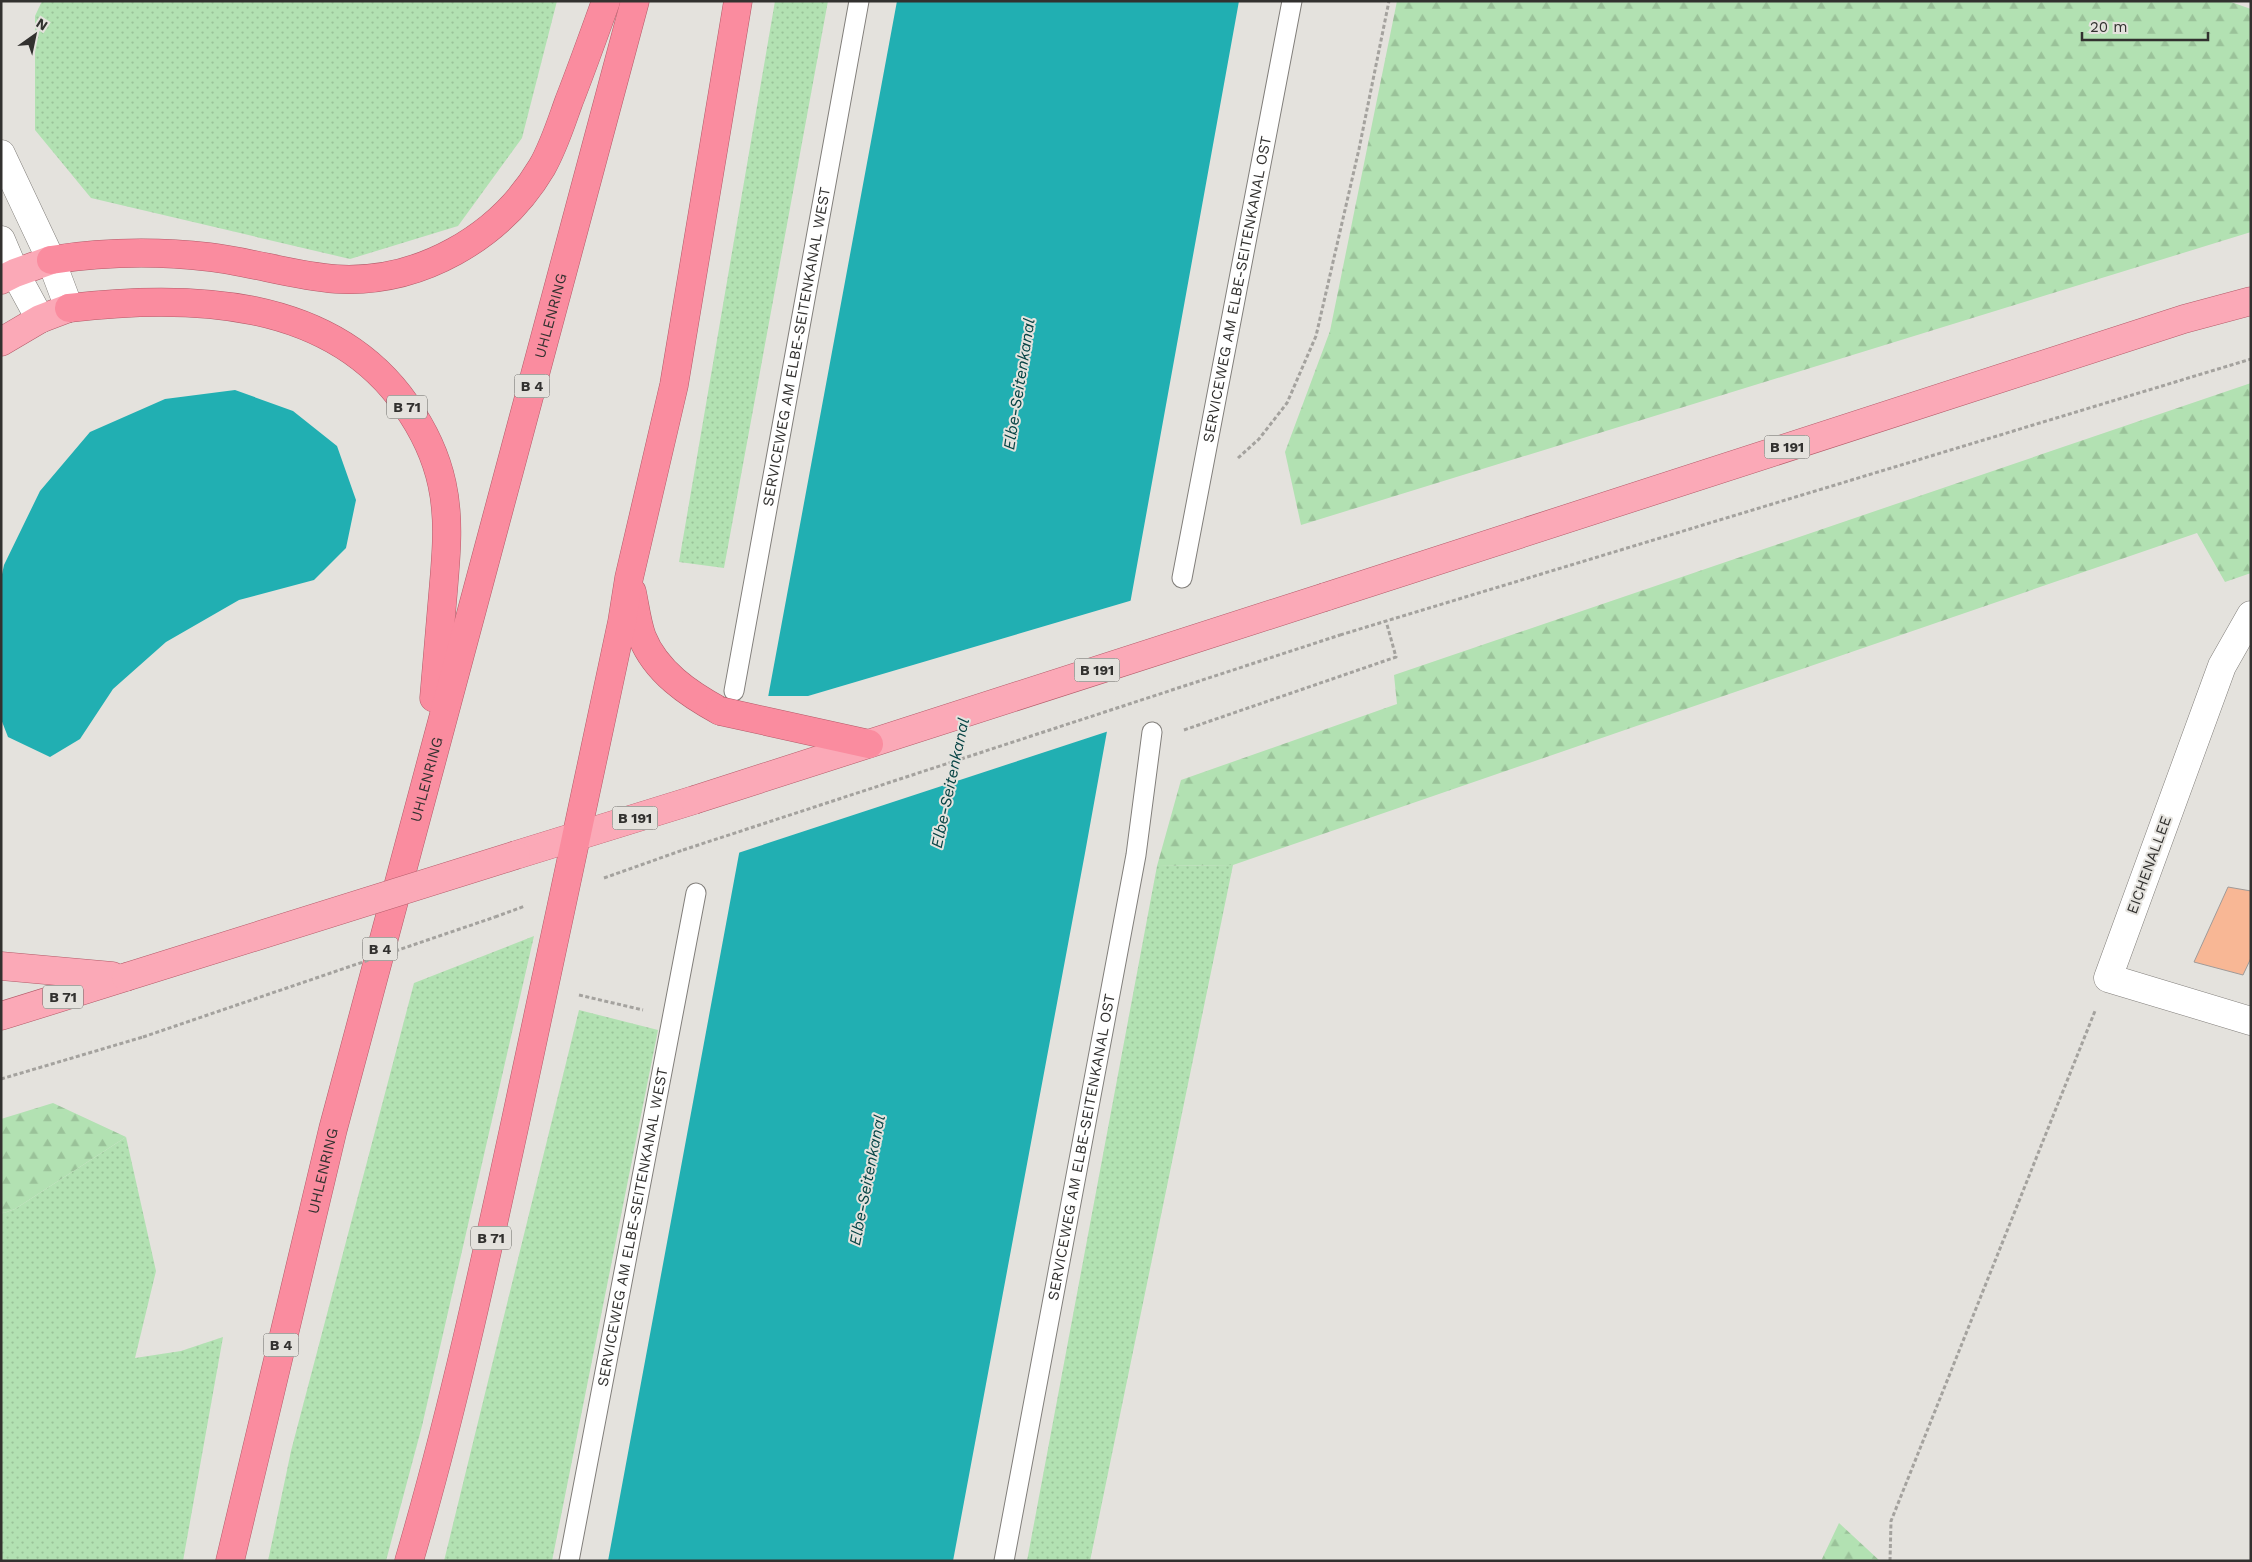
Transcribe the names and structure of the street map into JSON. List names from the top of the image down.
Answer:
{
  "streets": {
    "highway": ["UHLENRING", "B 4", "B 71"],
    "main road": ["B 191"],
    "street": ["EICHENALLEE"],
    "lane": ["SERVICEWEG AM ELBE-SEITENKANAL OST", "SERVICEWEG AM ELBE-SEITENKANAL WEST"]
  },
  "crossings": [
    ["UHLENRING", "B 71"],
    ["B 71", "B 191"]
  ],
  "water": ["Elbe-Seitenkanal"],
  "scale_bar": "20 m",
  "north": "top right"
}
